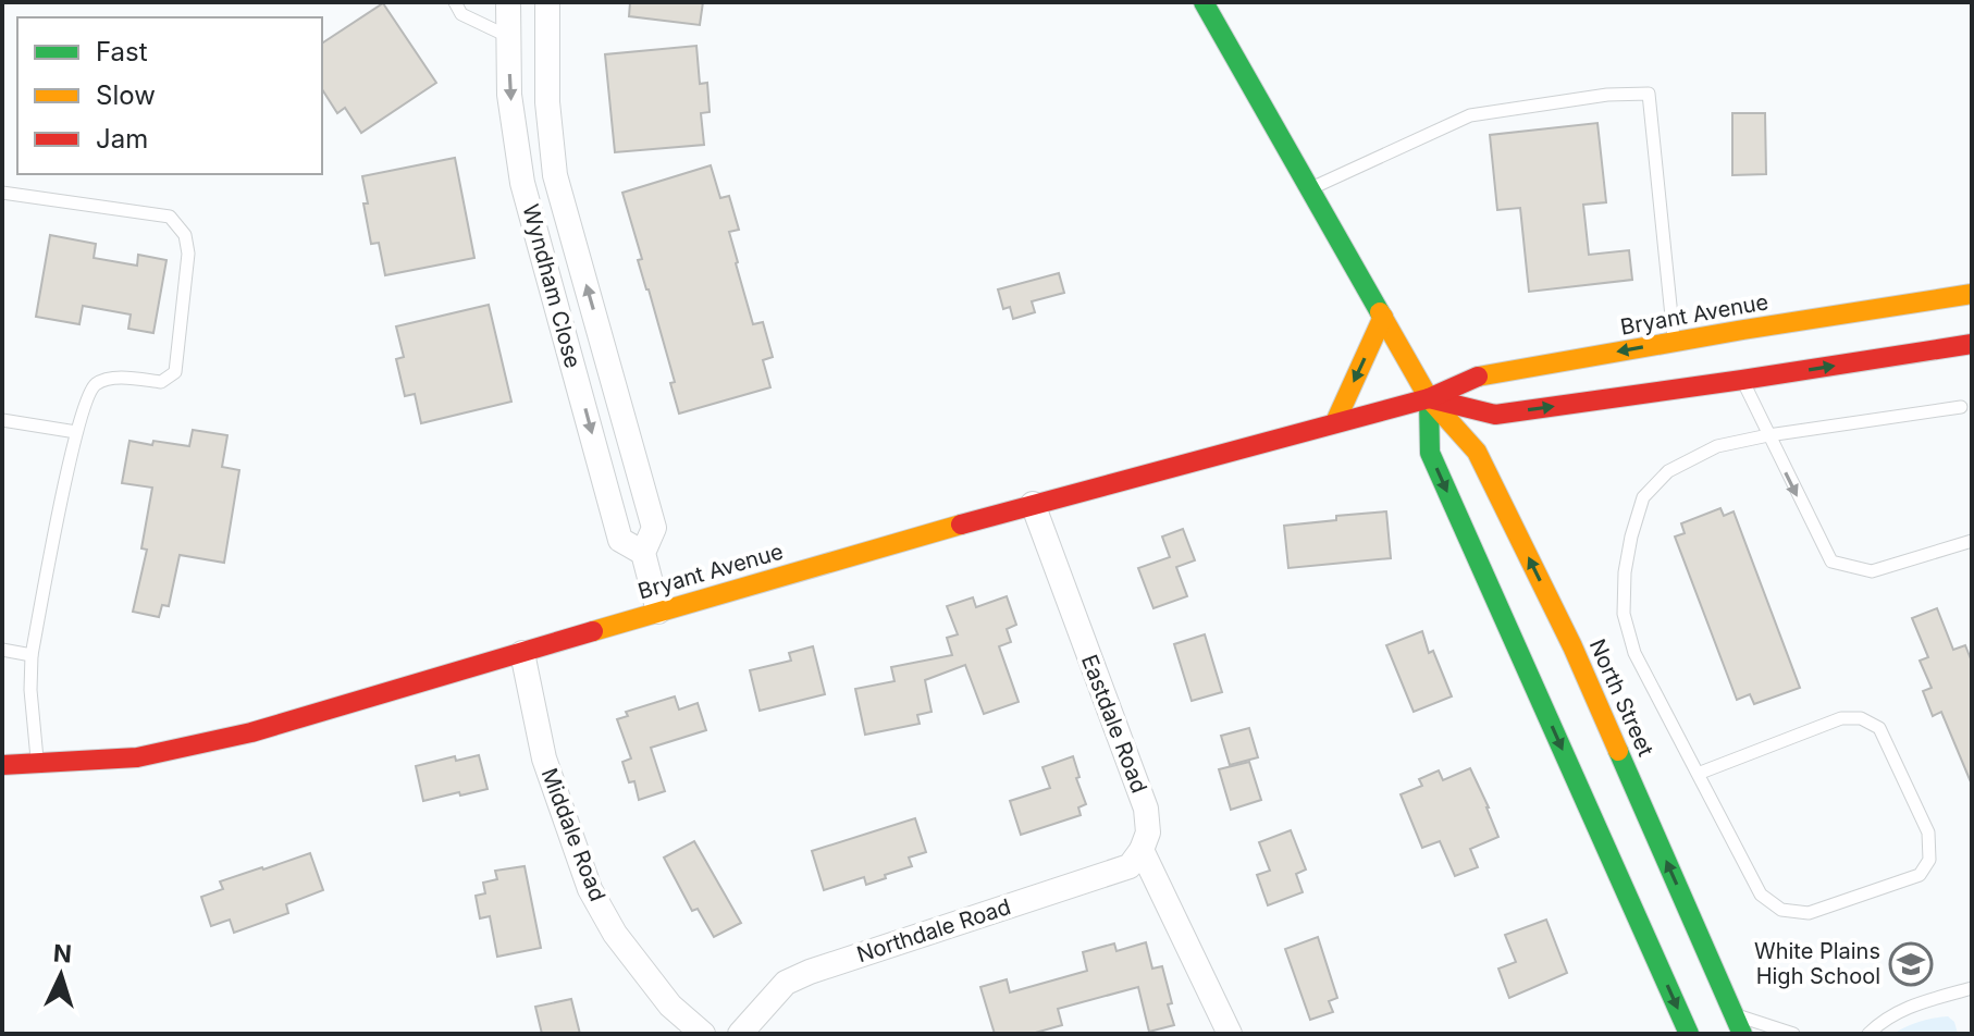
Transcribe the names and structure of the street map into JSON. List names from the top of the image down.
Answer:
{
  "streets": {
    "main road": ["Bryant Avenue", "North Street"],
    "street": [
      "Wyndham Close",
      "Eastdale Road",
      "Middale Road",
      "Northdale Road"
    ]
  },
  "crossings": [
    ["Wyndham Close", "Bryant Avenue"],
    ["Bryant Avenue", "North Street"],
    ["Bryant Avenue", "Eastdale Road"],
    ["Bryant Avenue", "Middale Road"],
    ["Eastdale Road", "Northdale Road"]
  ],
  "places": {
    "school or university": ["White Plains High School"]
  },
  "legend": ["Fast", "Slow", "Jam"],
  "north": "top"
}
